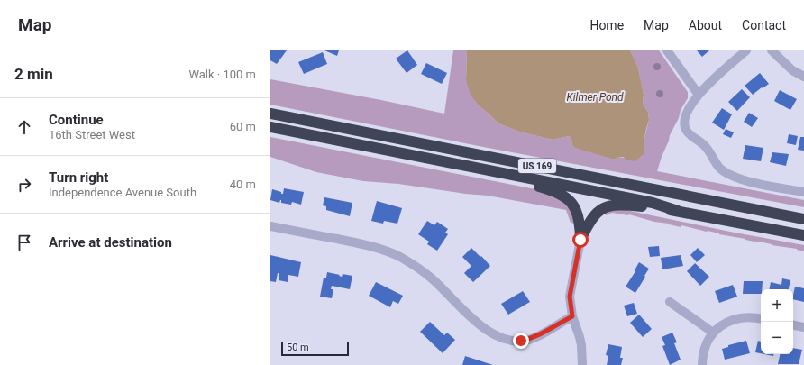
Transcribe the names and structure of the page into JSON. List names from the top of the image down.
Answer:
{
  "streets": {
    "highway": ["US 169"]
  },
  "water": ["Kilmer Pond"],
  "scale_bar": "50 m",
  "page": {
    "header": "Map",
    "nav": [
      "Home",
      "Map",
      "About",
      "Contact"
    ],
    "heading": ["2 min", "Walk · 100 m"],
    "list": [
      ["Continue", "16th Street West", "60 m"],
      ["Turn right", "Independence Avenue South", "40 m"],
      "Arrive at destination"
    ],
    "map_buttons": ["+", "−"],
    "scale": "50 m"
  }
}
